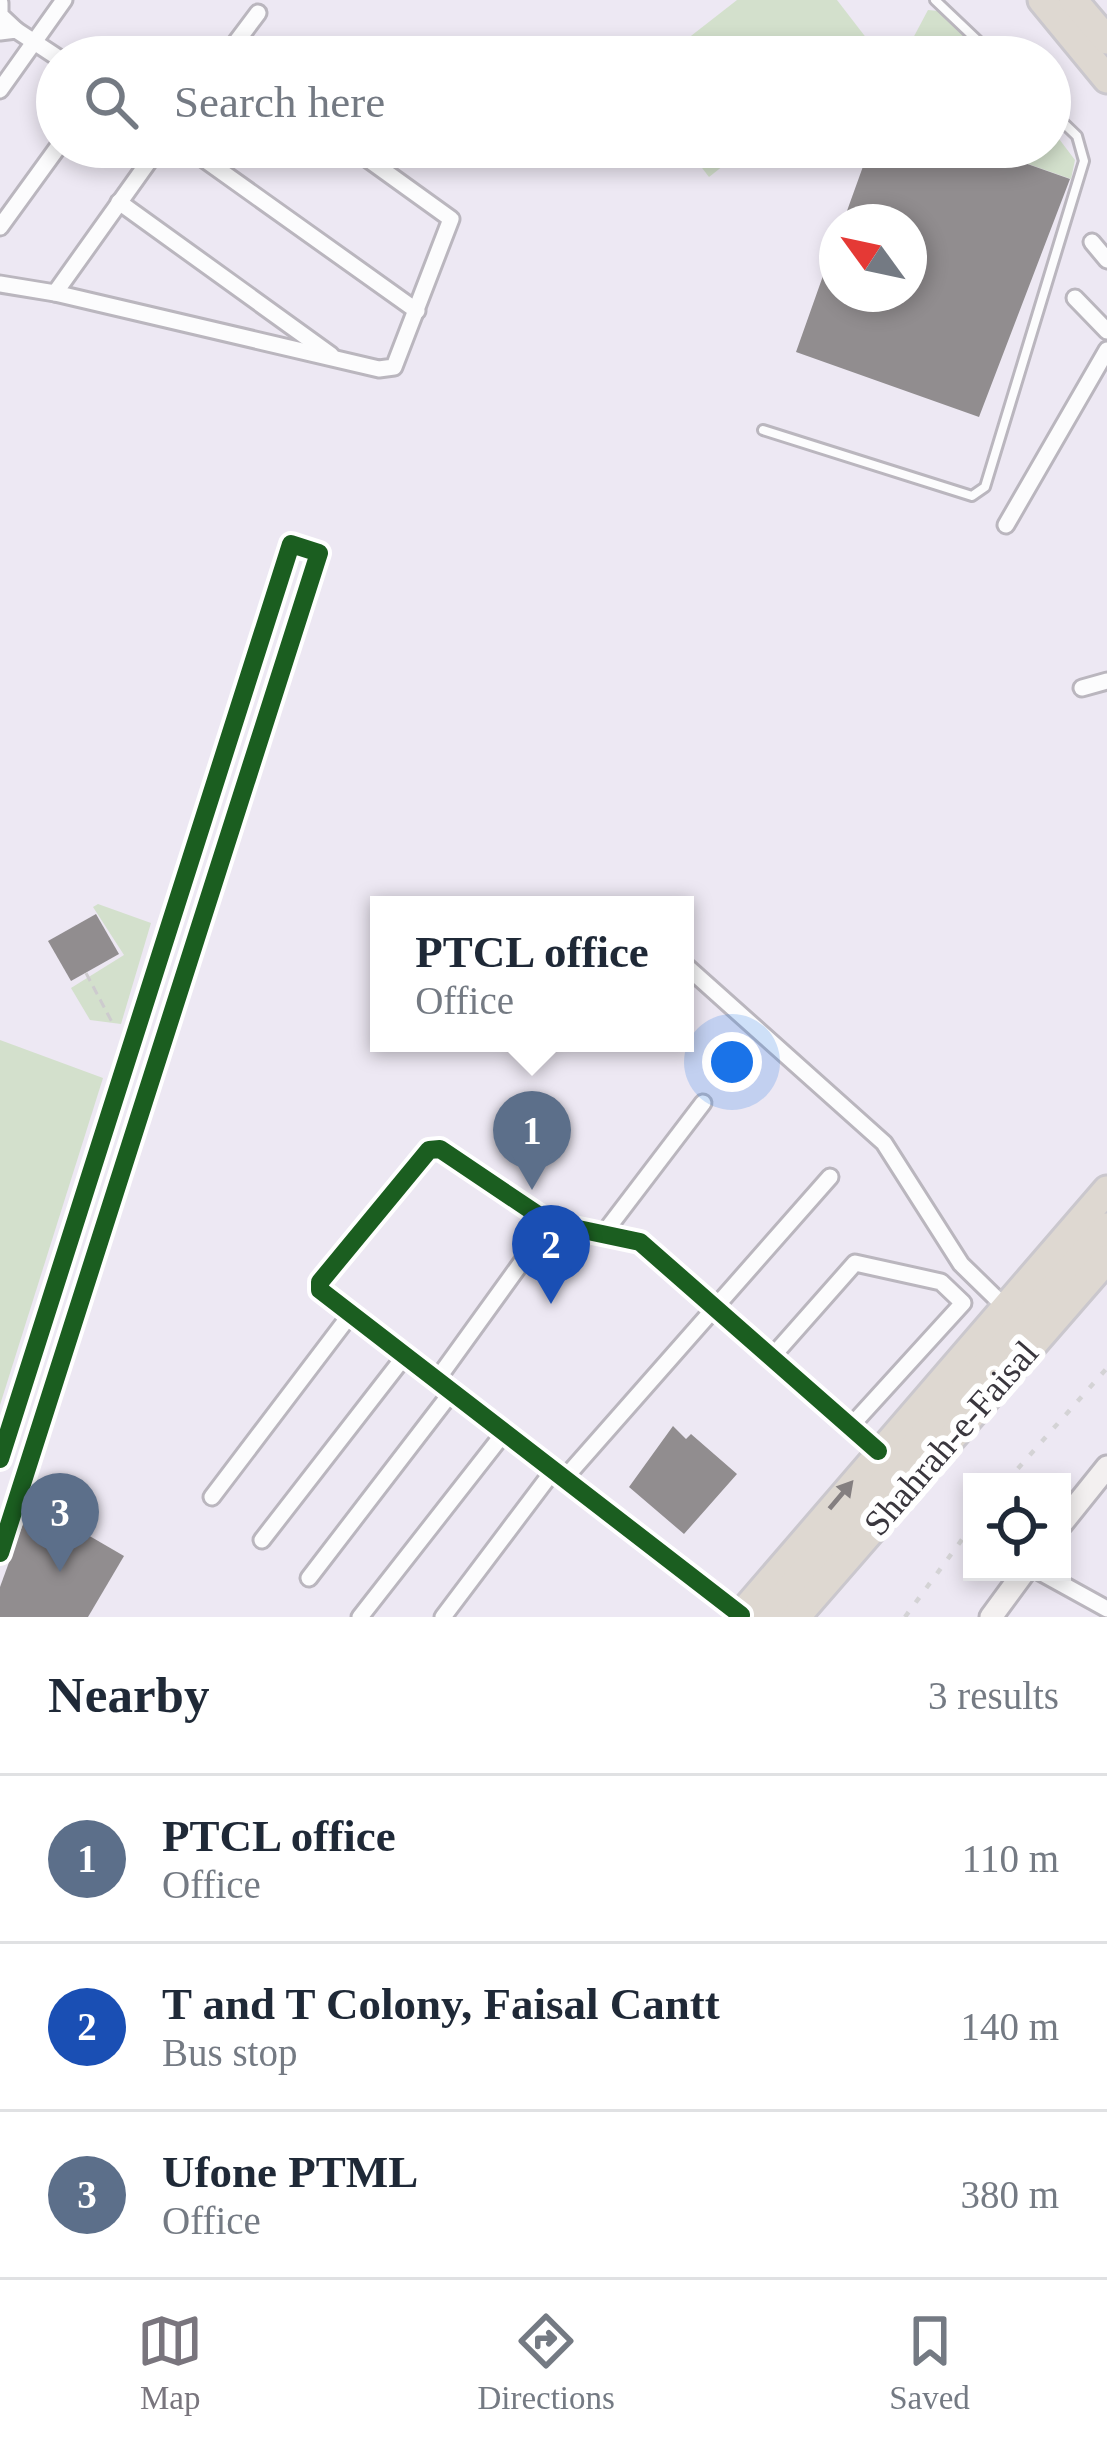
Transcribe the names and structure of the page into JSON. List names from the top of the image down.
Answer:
{
  "streets": {
    "highway": ["Shahrah-e-Faisal"]
  },
  "north": "top left",
  "page": {
    "search": "Search here",
    "popup": ["PTCL office", "Office"],
    "pins": ["1", "2", "3"],
    "heading": ["Nearby", "3 results"],
    "list": [
      {
        "mark": "1",
        "name": "PTCL office",
        "note": "Office",
        "value": "110 m"
      },
      {
        "mark": "2",
        "name": "T and T Colony, Faisal Cantt",
        "note": "Bus stop",
        "value": "140 m"
      },
      {
        "mark": "3",
        "name": "Ufone PTML",
        "note": "Office",
        "value": "380 m"
      }
    ],
    "nav": ["Map", "Directions", "Saved"]
  }
}
